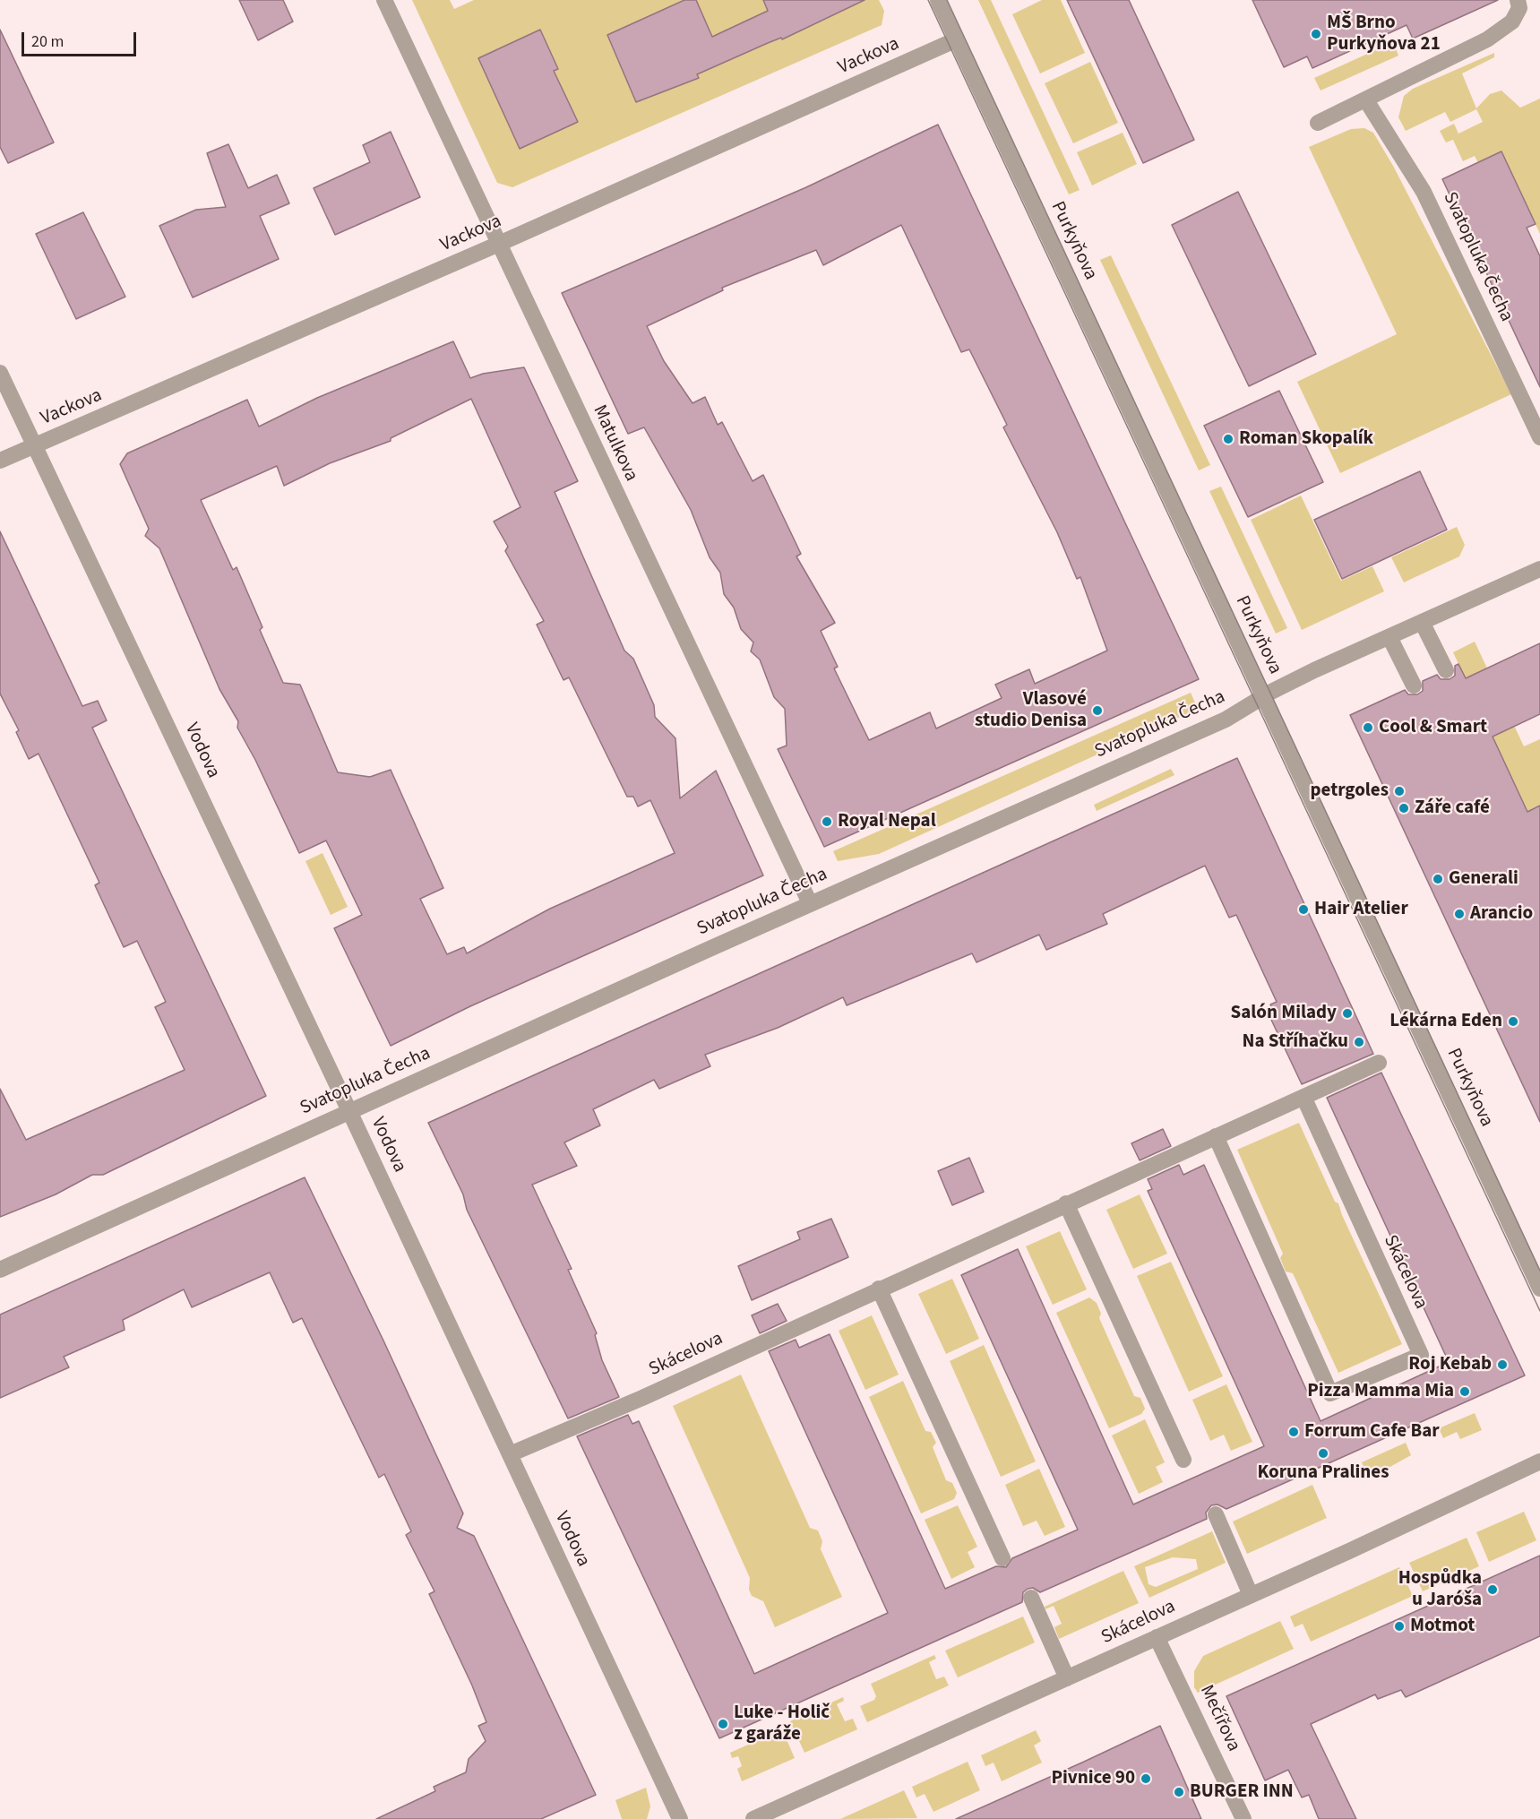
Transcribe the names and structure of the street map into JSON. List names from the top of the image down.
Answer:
{
  "streets": {
    "street": [
      "Vackova",
      "Purkyňova",
      "Svatopluka Čecha",
      "Matulkova",
      "Vodova",
      "Skácelova",
      "Mečířova"
    ]
  },
  "crossings": [
    ["Vackova", "Purkyňova"],
    ["Vackova", "Matulkova"],
    ["Vackova", "Vodova"],
    ["Purkyňova", "Svatopluka Čecha"],
    ["Svatopluka Čecha", "Matulkova"],
    ["Svatopluka Čecha", "Vodova"],
    ["Vodova", "Skácelova"],
    ["Skácelova", "Mečířova"]
  ],
  "places": [
    "MŠ Brno Purkyňova 21",
    "Roman Skopalík",
    "Vlasové studio Denisa",
    "Cool & Smart",
    "petrgoles",
    "Záře café",
    "Royal Nepal",
    "Generali",
    "Hair Atelier",
    "Arancio",
    "Salón Milady",
    "Lékárna Eden",
    "Na Stříhačku",
    "Roj Kebab",
    "Pizza Mamma Mia",
    "Forrum Cafe Bar",
    "Koruna Pralines",
    "Hospůdka u Jaróša",
    "Motmot",
    "Luke - Holič z garáže",
    "Pivnice 90",
    "BURGER INN"
  ],
  "scale_bar": "20 m"
}
